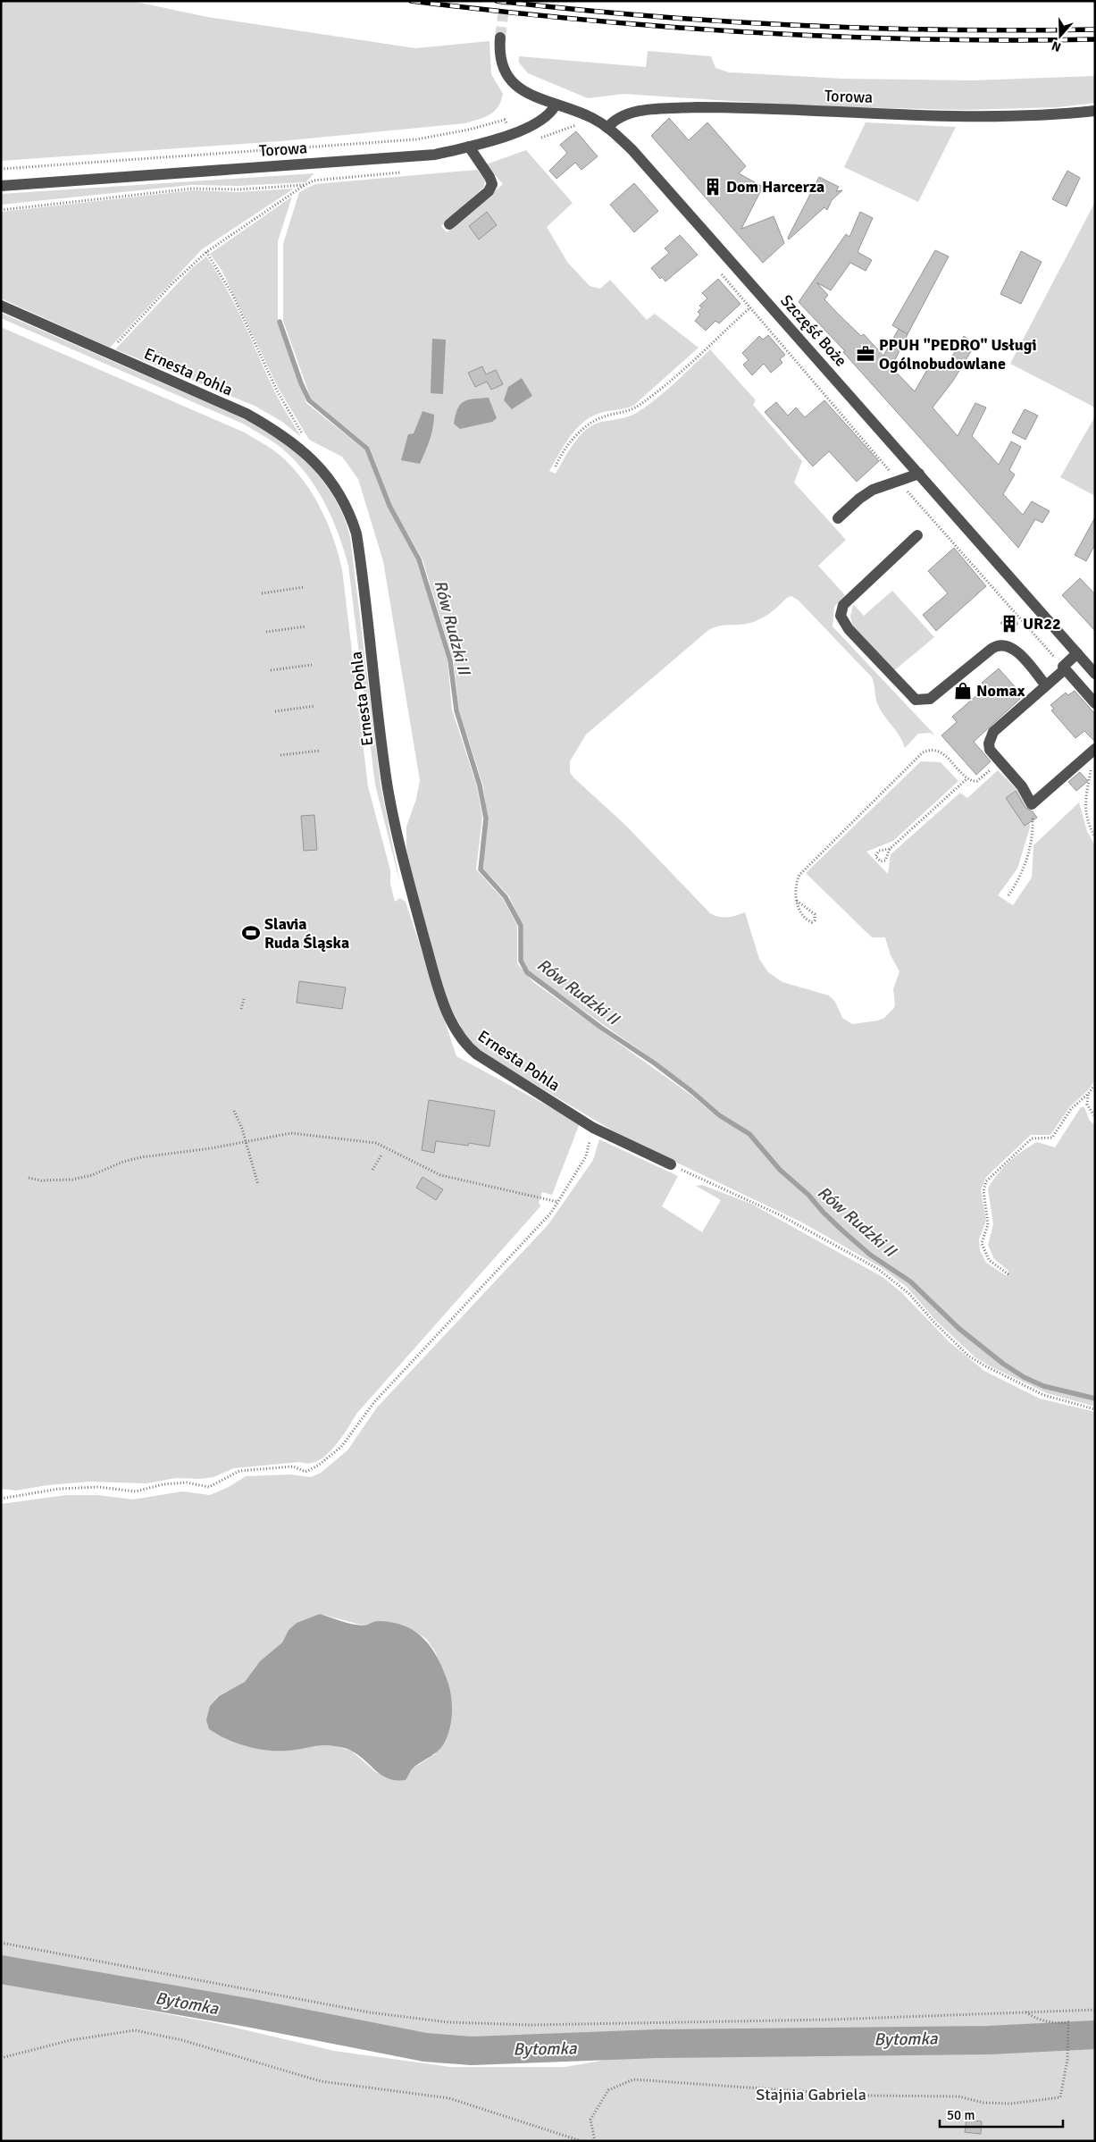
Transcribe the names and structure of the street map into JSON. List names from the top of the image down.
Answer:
{
  "streets": {
    "street": ["Torowa", "Szczęść Boże", "Ernesta Pohla"]
  },
  "crossings": [
    ["Torowa", "Szczęść Boże"]
  ],
  "water": ["Rów Rudzki II", "Bytomka"],
  "parks": ["Stajnia Gabriela"],
  "places": {
    "building": ["Dom Harcerza", "UR22"],
    "office": ["PPUH \"PEDRO\" Usługi Ogólnobudowlane"],
    "shop": ["Nomax"],
    "sports": ["Slavia Ruda Śląska"]
  },
  "scale_bar": "50 m",
  "north": "bottom"
}
